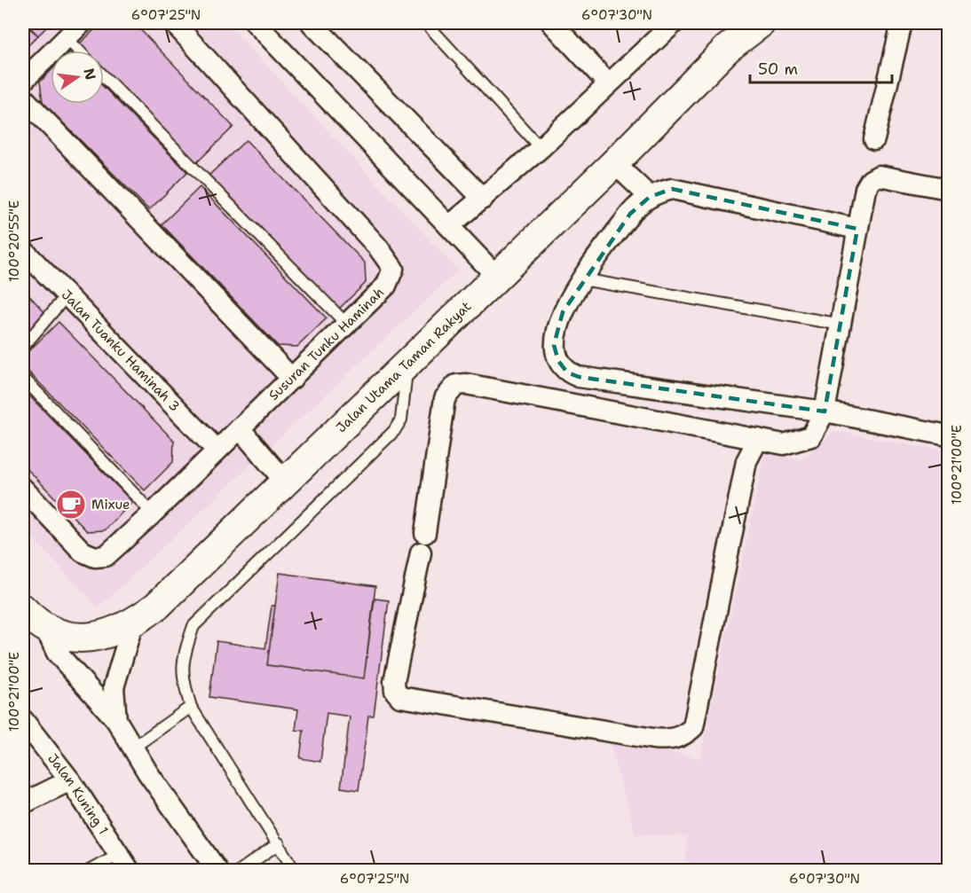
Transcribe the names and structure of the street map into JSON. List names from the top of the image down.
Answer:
{
  "streets": {
    "street": [
      "Susuran Tunku Haminah",
      "Jalan Tuanku Haminah 3",
      "Jalan Utama Taman Rakyat",
      "Jalan Kuning 1"
    ]
  },
  "crossings": [
    ["Susuran Tunku Haminah", "Jalan Tuanku Haminah 3"]
  ],
  "places": {
    "cafe": ["Mixue"]
  },
  "scale_bar": "50 m",
  "north": "right",
  "coordinates": [
    "6°07'25\"N",
    "6°07'30\"N",
    "100°20'55\"E",
    "100°21'00\"E"
  ]
}
